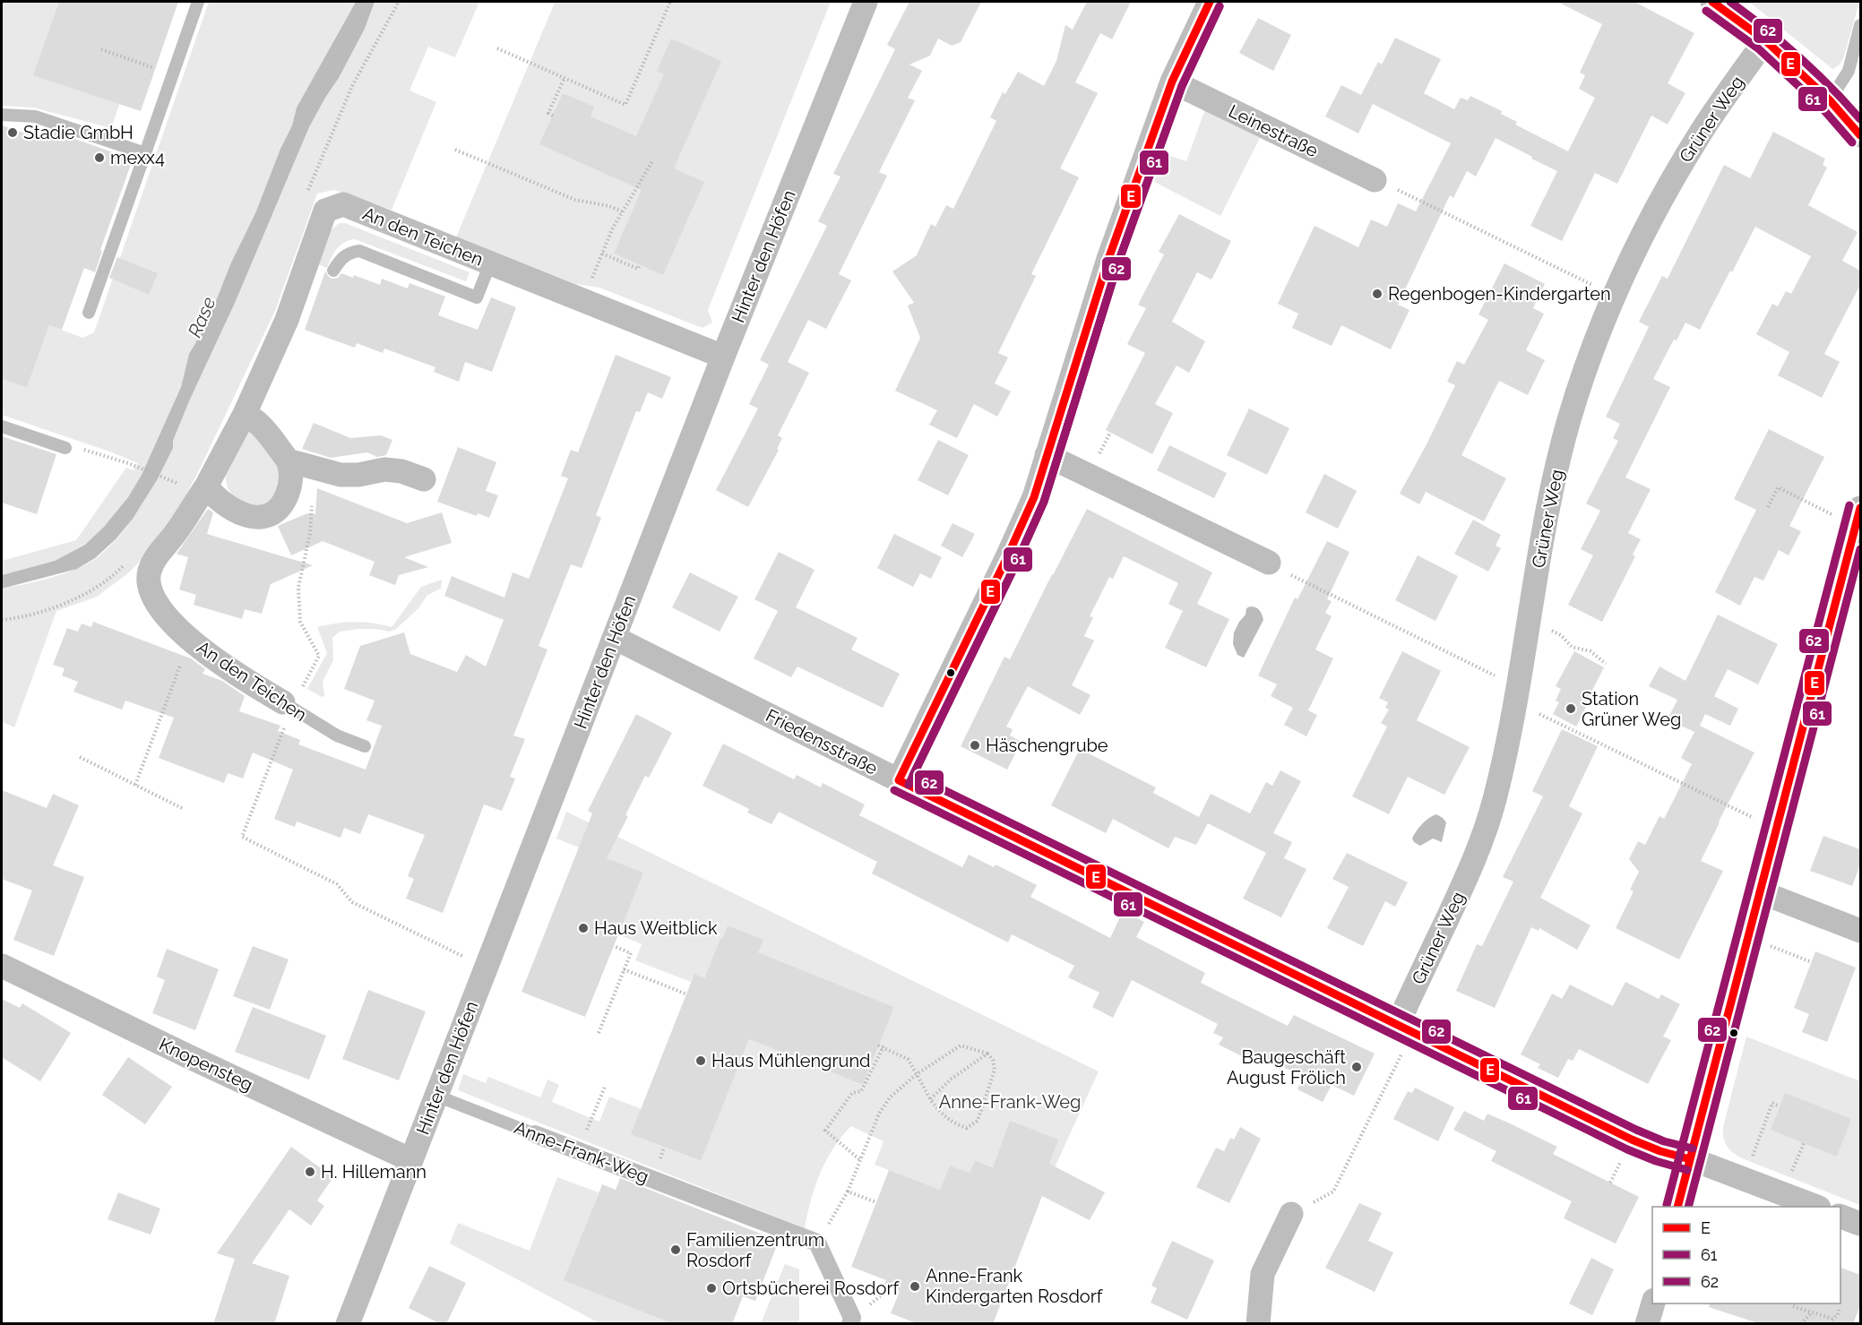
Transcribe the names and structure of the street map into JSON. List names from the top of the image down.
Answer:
{
  "streets": {
    "street": [
      "Grüner Weg",
      "Leinestraße",
      "An den Teichen",
      "Hinter den Höfen",
      "Friedensstraße",
      "Knopensteg",
      "Anne-Frank-Weg"
    ]
  },
  "crossings": [
    ["Grüner Weg", "Friedensstraße"],
    ["An den Teichen", "Hinter den Höfen"],
    ["Hinter den Höfen", "Friedensstraße"],
    ["Hinter den Höfen", "Knopensteg"],
    ["Hinter den Höfen", "Anne-Frank-Weg"]
  ],
  "water": ["Rase"],
  "parks": ["Anne-Frank-Weg"],
  "places": [
    "Stadie GmbH",
    "mexx4",
    "Regenbogen-Kindergarten",
    "Station Grüner Weg",
    "Häschengrube",
    "Haus Weitblick",
    "Haus Mühlengrund",
    "Baugeschäft August Frölich",
    "H. Hillemann",
    "Familienzentrum Rosdorf",
    "Anne-Frank Kindergarten Rosdorf",
    "Ortsbücherei Rosdorf"
  ],
  "lines": ["transit line E", "transit line 62", "transit line 61"],
  "legend": ["E", "61", "62"]
}
